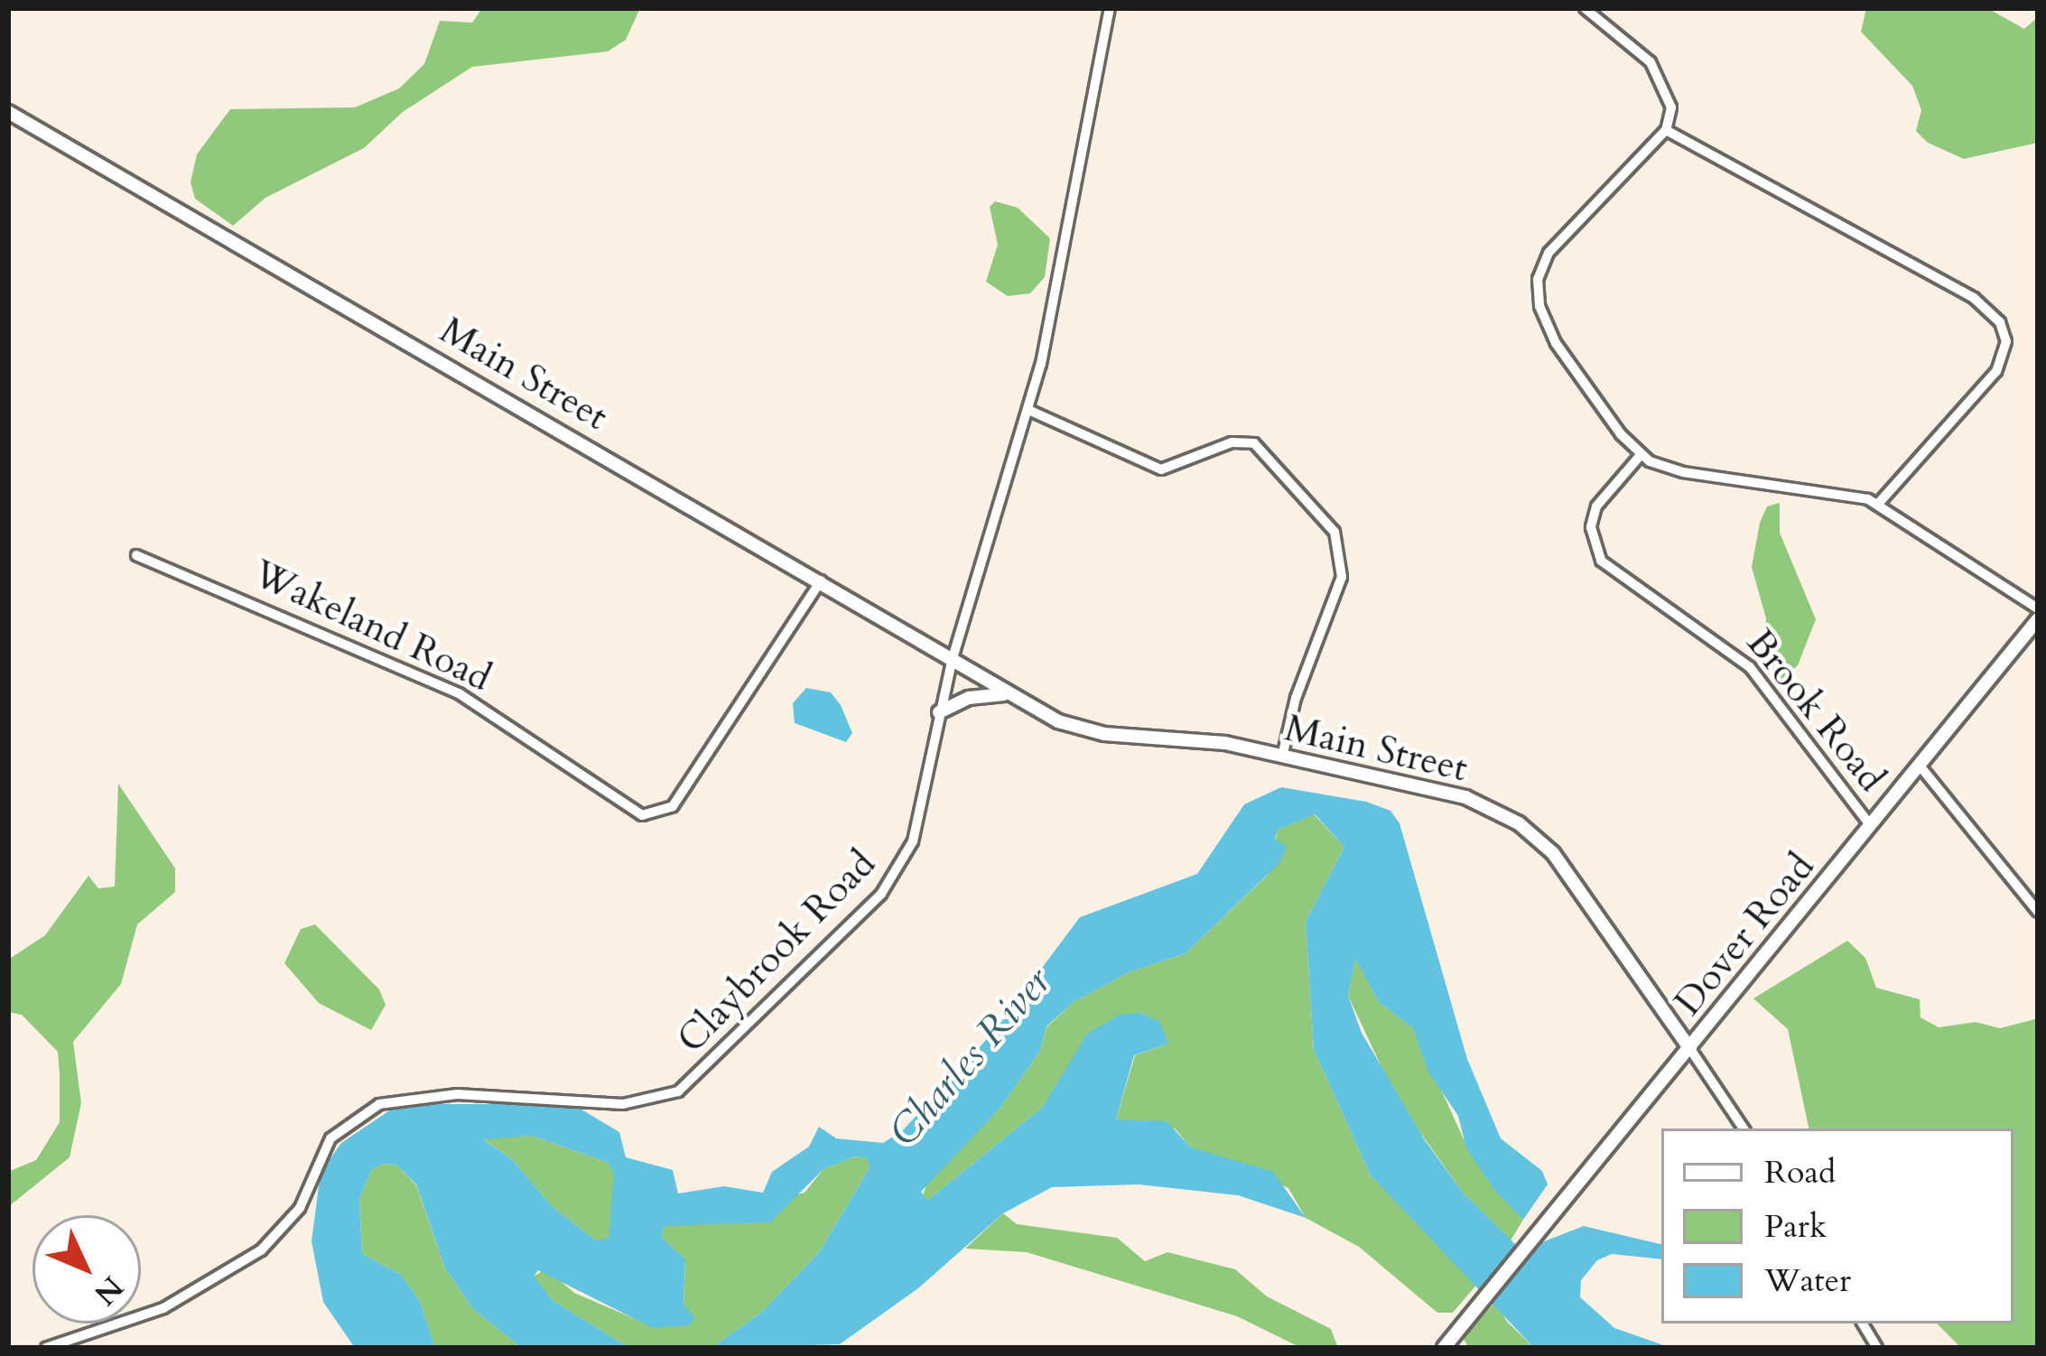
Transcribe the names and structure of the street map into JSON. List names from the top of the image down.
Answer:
{
  "streets": {
    "street": [
      "Main Street",
      "Wakeland Road",
      "Brook Road",
      "Dover Road",
      "Claybrook Road"
    ]
  },
  "crossings": [
    ["Main Street", "Wakeland Road"],
    ["Main Street", "Dover Road"],
    ["Main Street", "Claybrook Road"],
    ["Brook Road", "Dover Road"]
  ],
  "water": ["Charles River"],
  "legend": ["Road", "Park", "Water"],
  "north": "bottom right"
}
